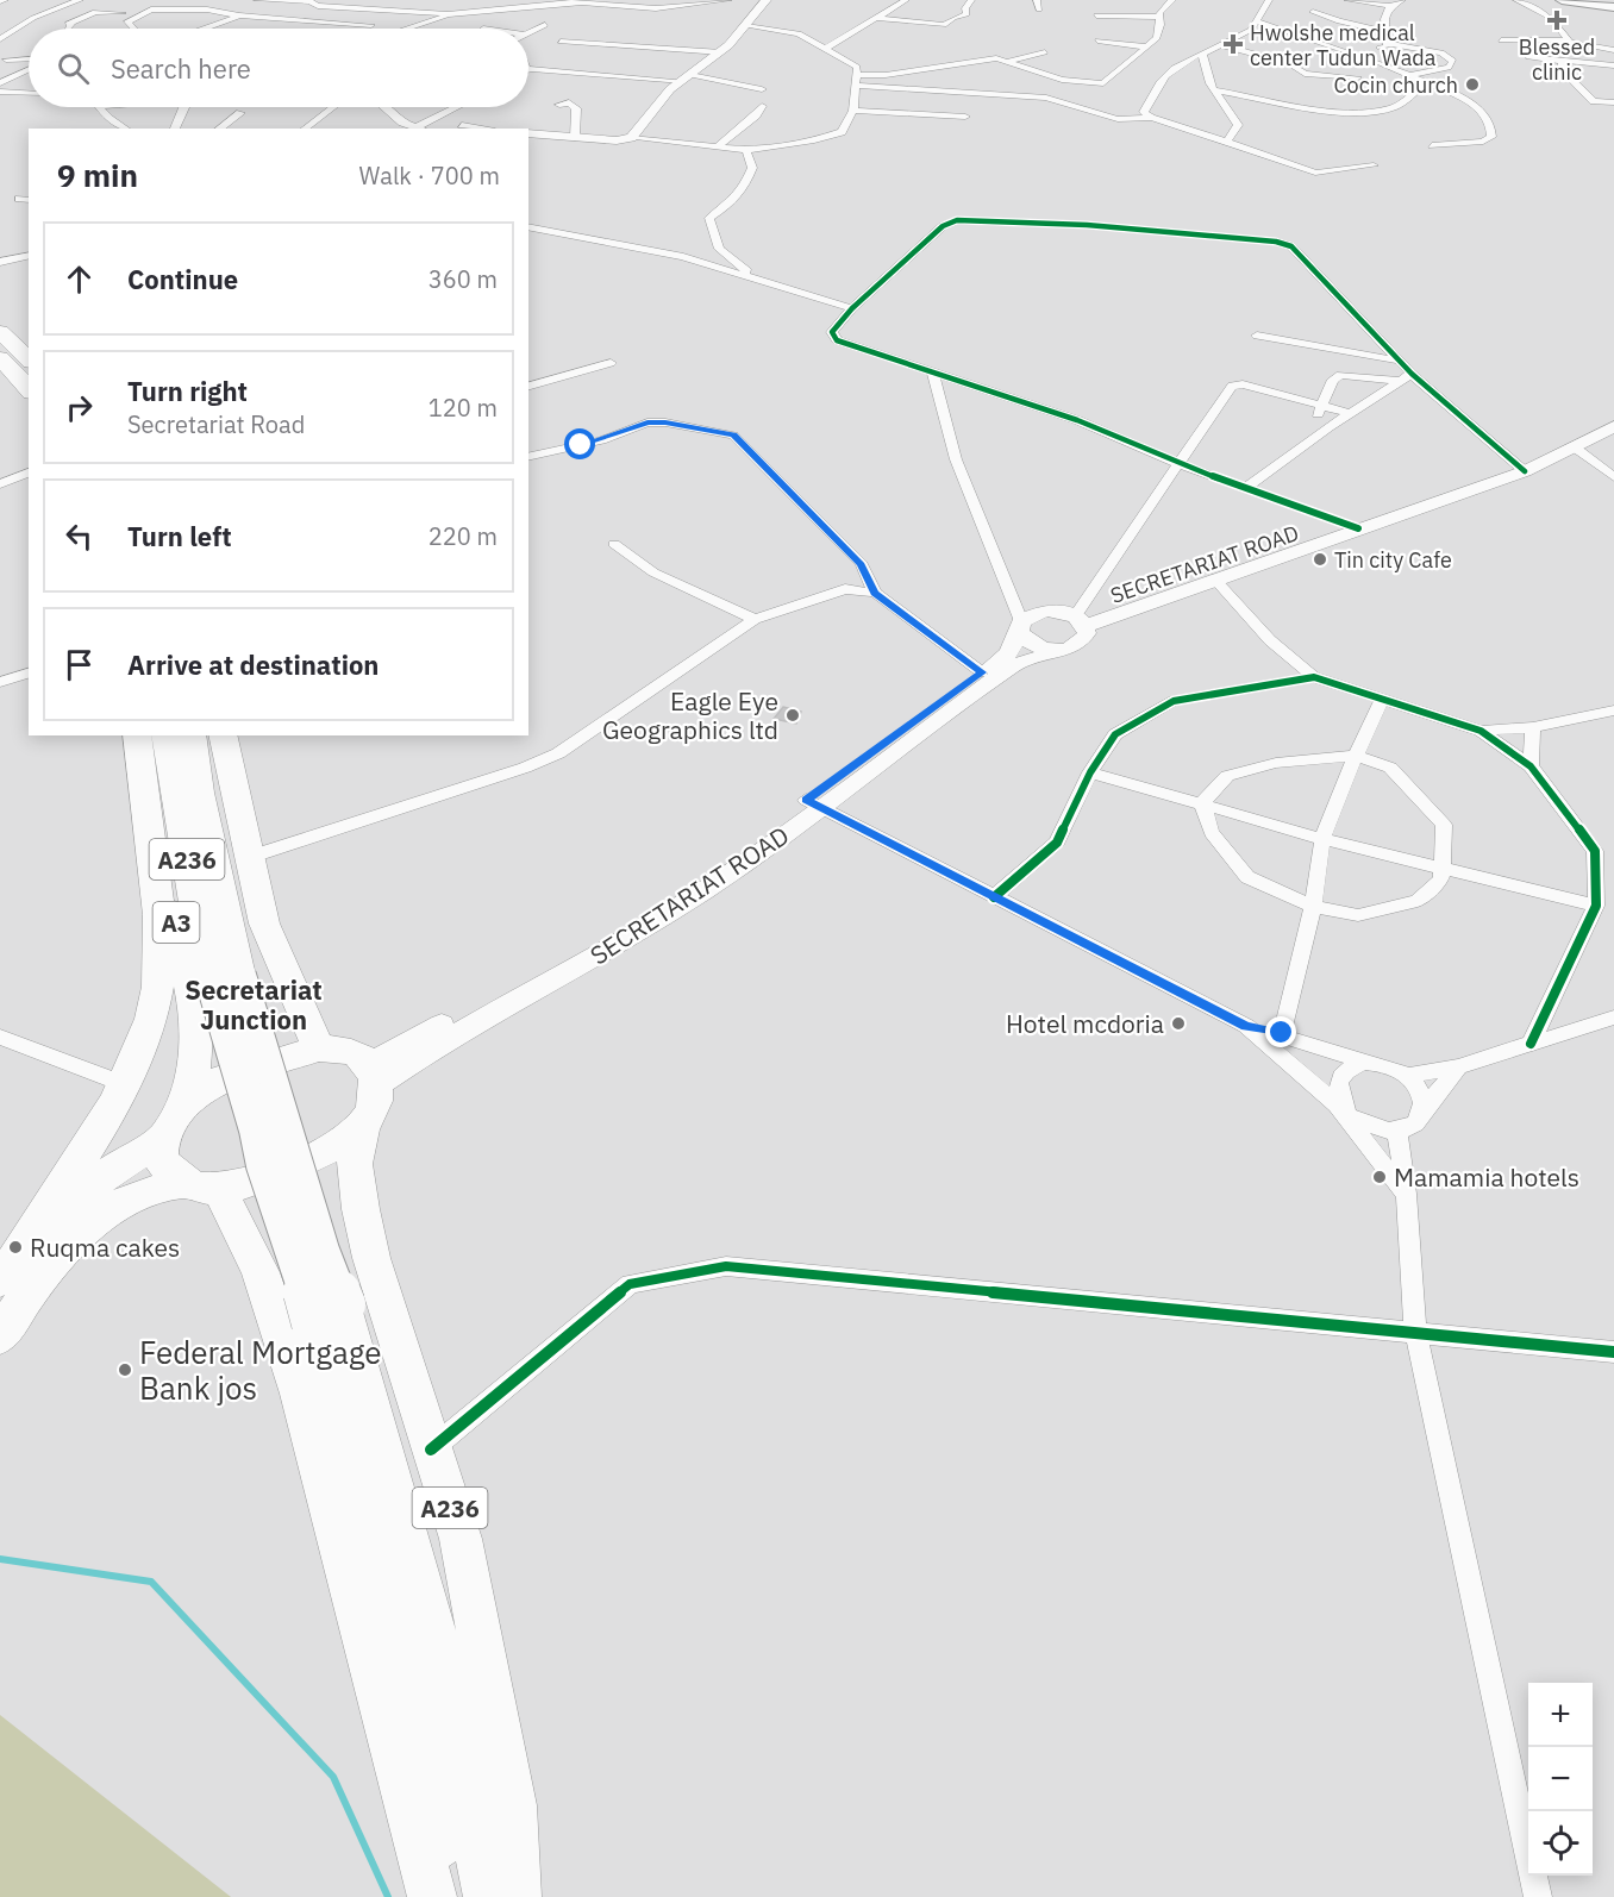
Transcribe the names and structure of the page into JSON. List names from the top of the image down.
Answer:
{
  "streets": {
    "highway": ["A236", "A3"],
    "street": ["SECRETARIAT ROAD"]
  },
  "districts": ["Secretariat Junction"],
  "places": {
    "health": ["Blessed clinic", "Hwolshe medical center Tudun Wada"],
    "other": [
      "Cocin church",
      "Tin city Cafe",
      "Eagle Eye Geographics ltd",
      "Hotel mcdoria",
      "Mamamia hotels",
      "Ruqma cakes",
      "Federal Mortgage Bank jos"
    ]
  },
  "page": {
    "search": "Search here",
    "heading": ["9 min", "Walk · 700 m"],
    "list": [
      ["Continue", "360 m"],
      ["Turn right", "Secretariat Road", "120 m"],
      ["Turn left", "220 m"],
      "Arrive at destination"
    ],
    "map_buttons": ["+", "−"]
  }
}
